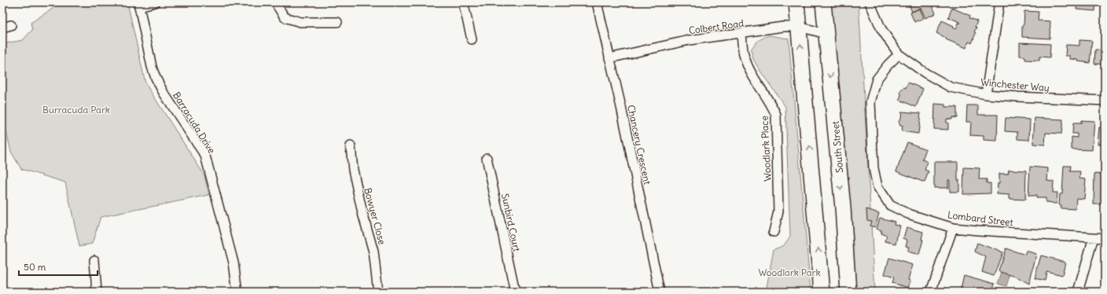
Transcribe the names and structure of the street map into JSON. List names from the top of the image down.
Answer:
{
  "streets": {
    "highway": ["South Street"],
    "street": [
      "Colbert Road",
      "Winchester Way",
      "Barracuda Drive",
      "Chancery Crescent",
      "Woodlark Place",
      "Bowyer Close",
      "Lombard Street",
      "Sunbird Court"
    ]
  },
  "crossings": [
    ["Colbert Road", "Chancery Crescent"],
    ["Colbert Road", "South Street"],
    ["Colbert Road", "Woodlark Place"],
    ["Winchester Way", "Lombard Street"]
  ],
  "parks": ["Burracuda Park", "Woodlark Park"],
  "scale_bar": "50 m"
}
